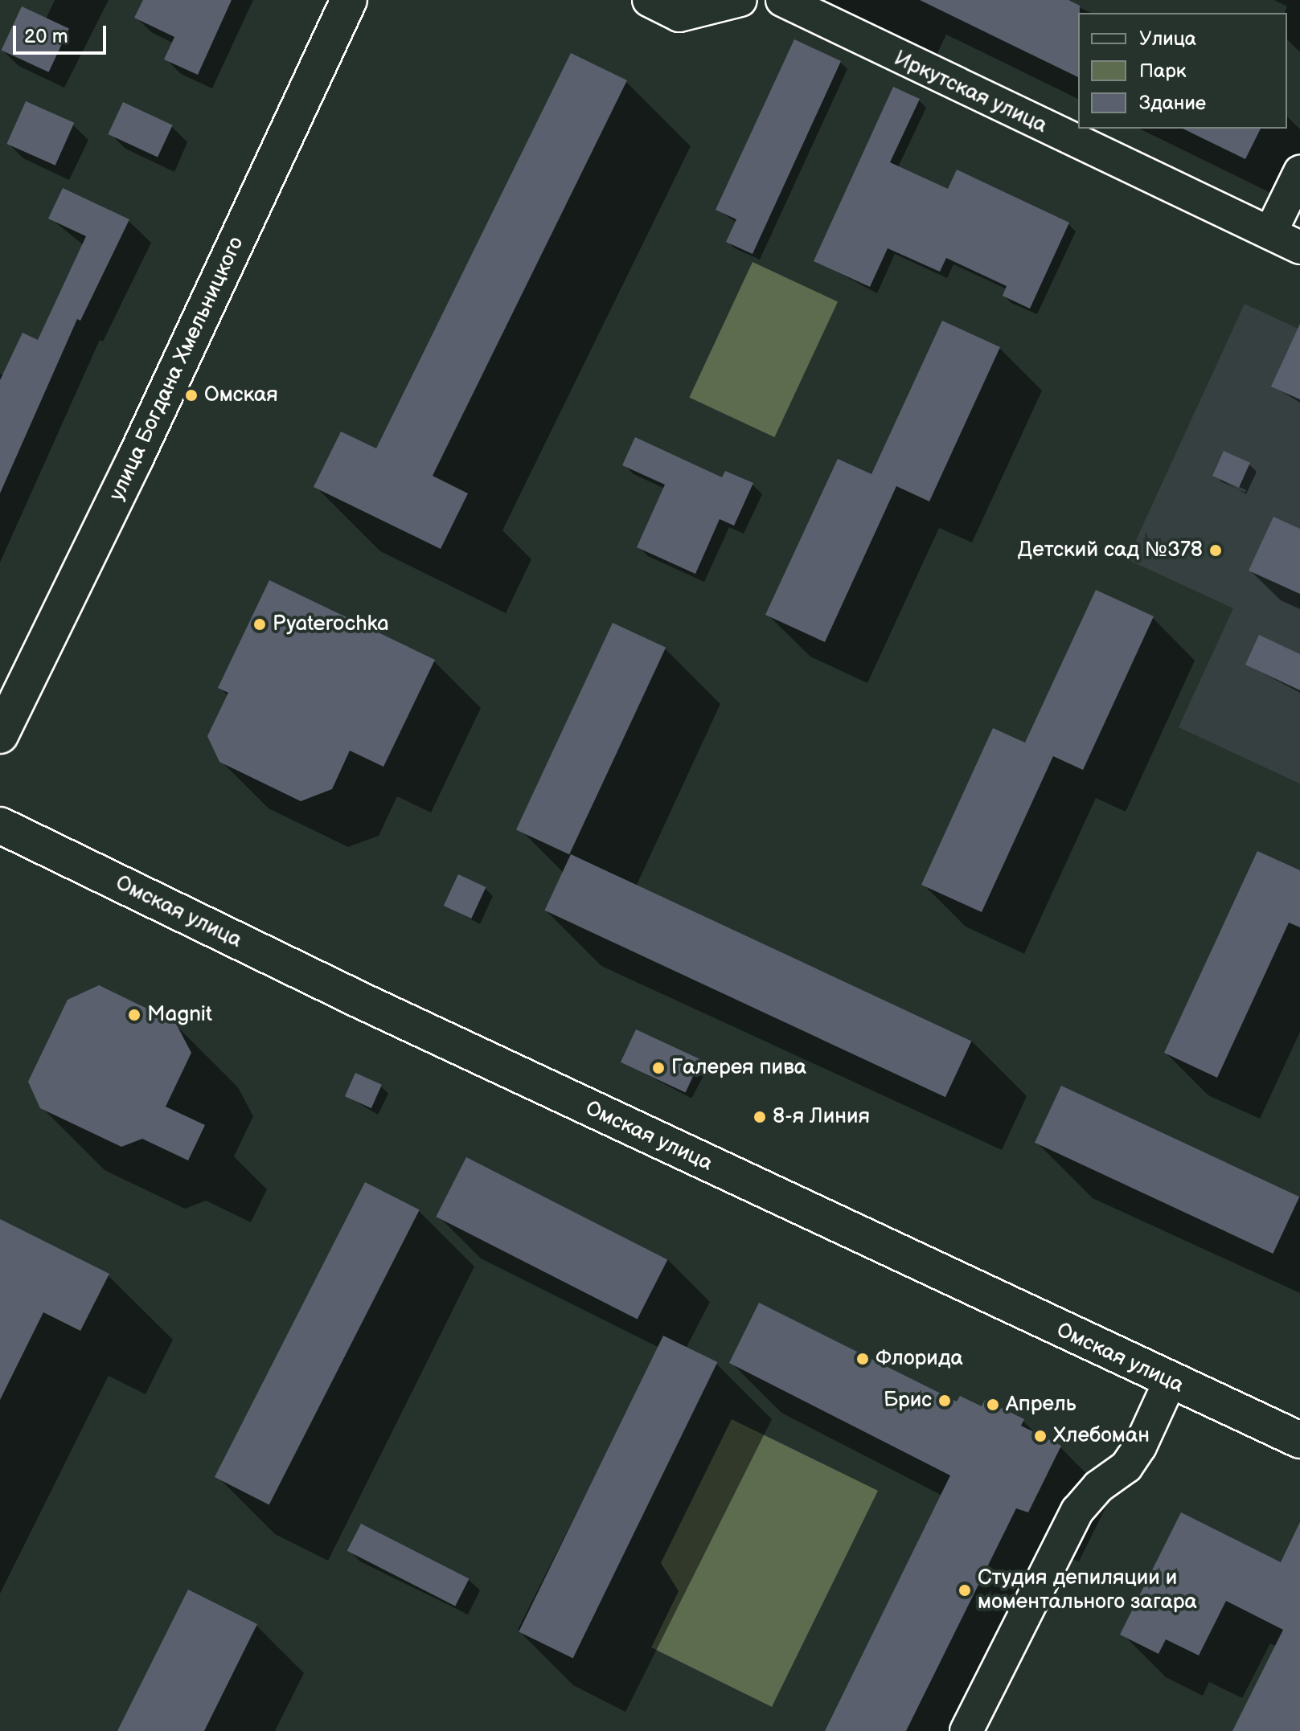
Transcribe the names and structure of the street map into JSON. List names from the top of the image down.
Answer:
{
  "streets": {
    "main road": ["улица Богдана Хмельницкого", "Омская улица"],
    "street": ["Иркутская улица"]
  },
  "places": [
    "Омская",
    "Детский сад №378",
    "Pyaterochka",
    "Magnit",
    "Галерея пива",
    "8-я Линия",
    "Флорида",
    "Брис",
    "Апрель",
    "Хлебоман",
    "Студия депиляции и моментального загара"
  ],
  "legend": ["Улица", "Парк", "Здание"],
  "scale_bar": "20 m"
}
